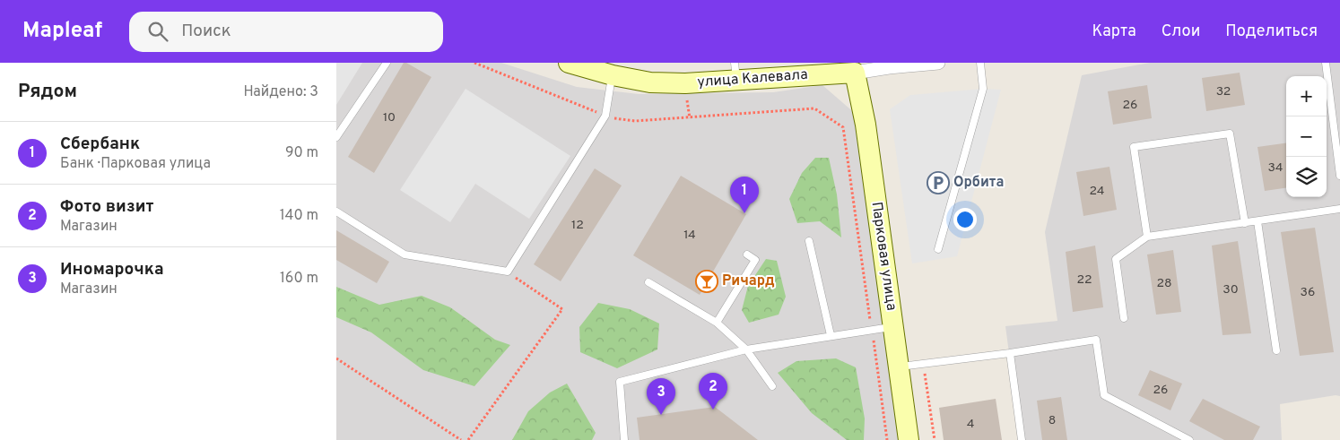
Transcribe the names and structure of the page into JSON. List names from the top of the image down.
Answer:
{
  "streets": {
    "main road": ["улица Калевала", "Парковая улица"]
  },
  "crossings": [
    ["улица Калевала", "Парковая улица"]
  ],
  "places": {
    "parking": ["Орбита"],
    "bar": ["Ричард"]
  },
  "house_numbers": [
    "32",
    "26",
    "10",
    "34",
    "24",
    "12",
    "14",
    "22",
    "28",
    "30",
    "36",
    "26",
    "8",
    "4"
  ],
  "page": {
    "header": "Mapleaf",
    "search": "Поиск",
    "nav": ["Карта", "Слои", "Поделиться"],
    "heading": ["Рядом", "Найдено: 3"],
    "map_buttons": ["+", "−"],
    "list": [
      {
        "mark": "1",
        "name": "Сбербанк",
        "note": "Банк · Парковая улица",
        "value": "90 m"
      },
      {
        "mark": "2",
        "name": "Фото визит",
        "note": "Магазин",
        "value": "140 m"
      },
      {
        "mark": "3",
        "name": "Иномарочка",
        "note": "Магазин",
        "value": "160 m"
      }
    ],
    "pins": ["1", "2", "3"]
  }
}
